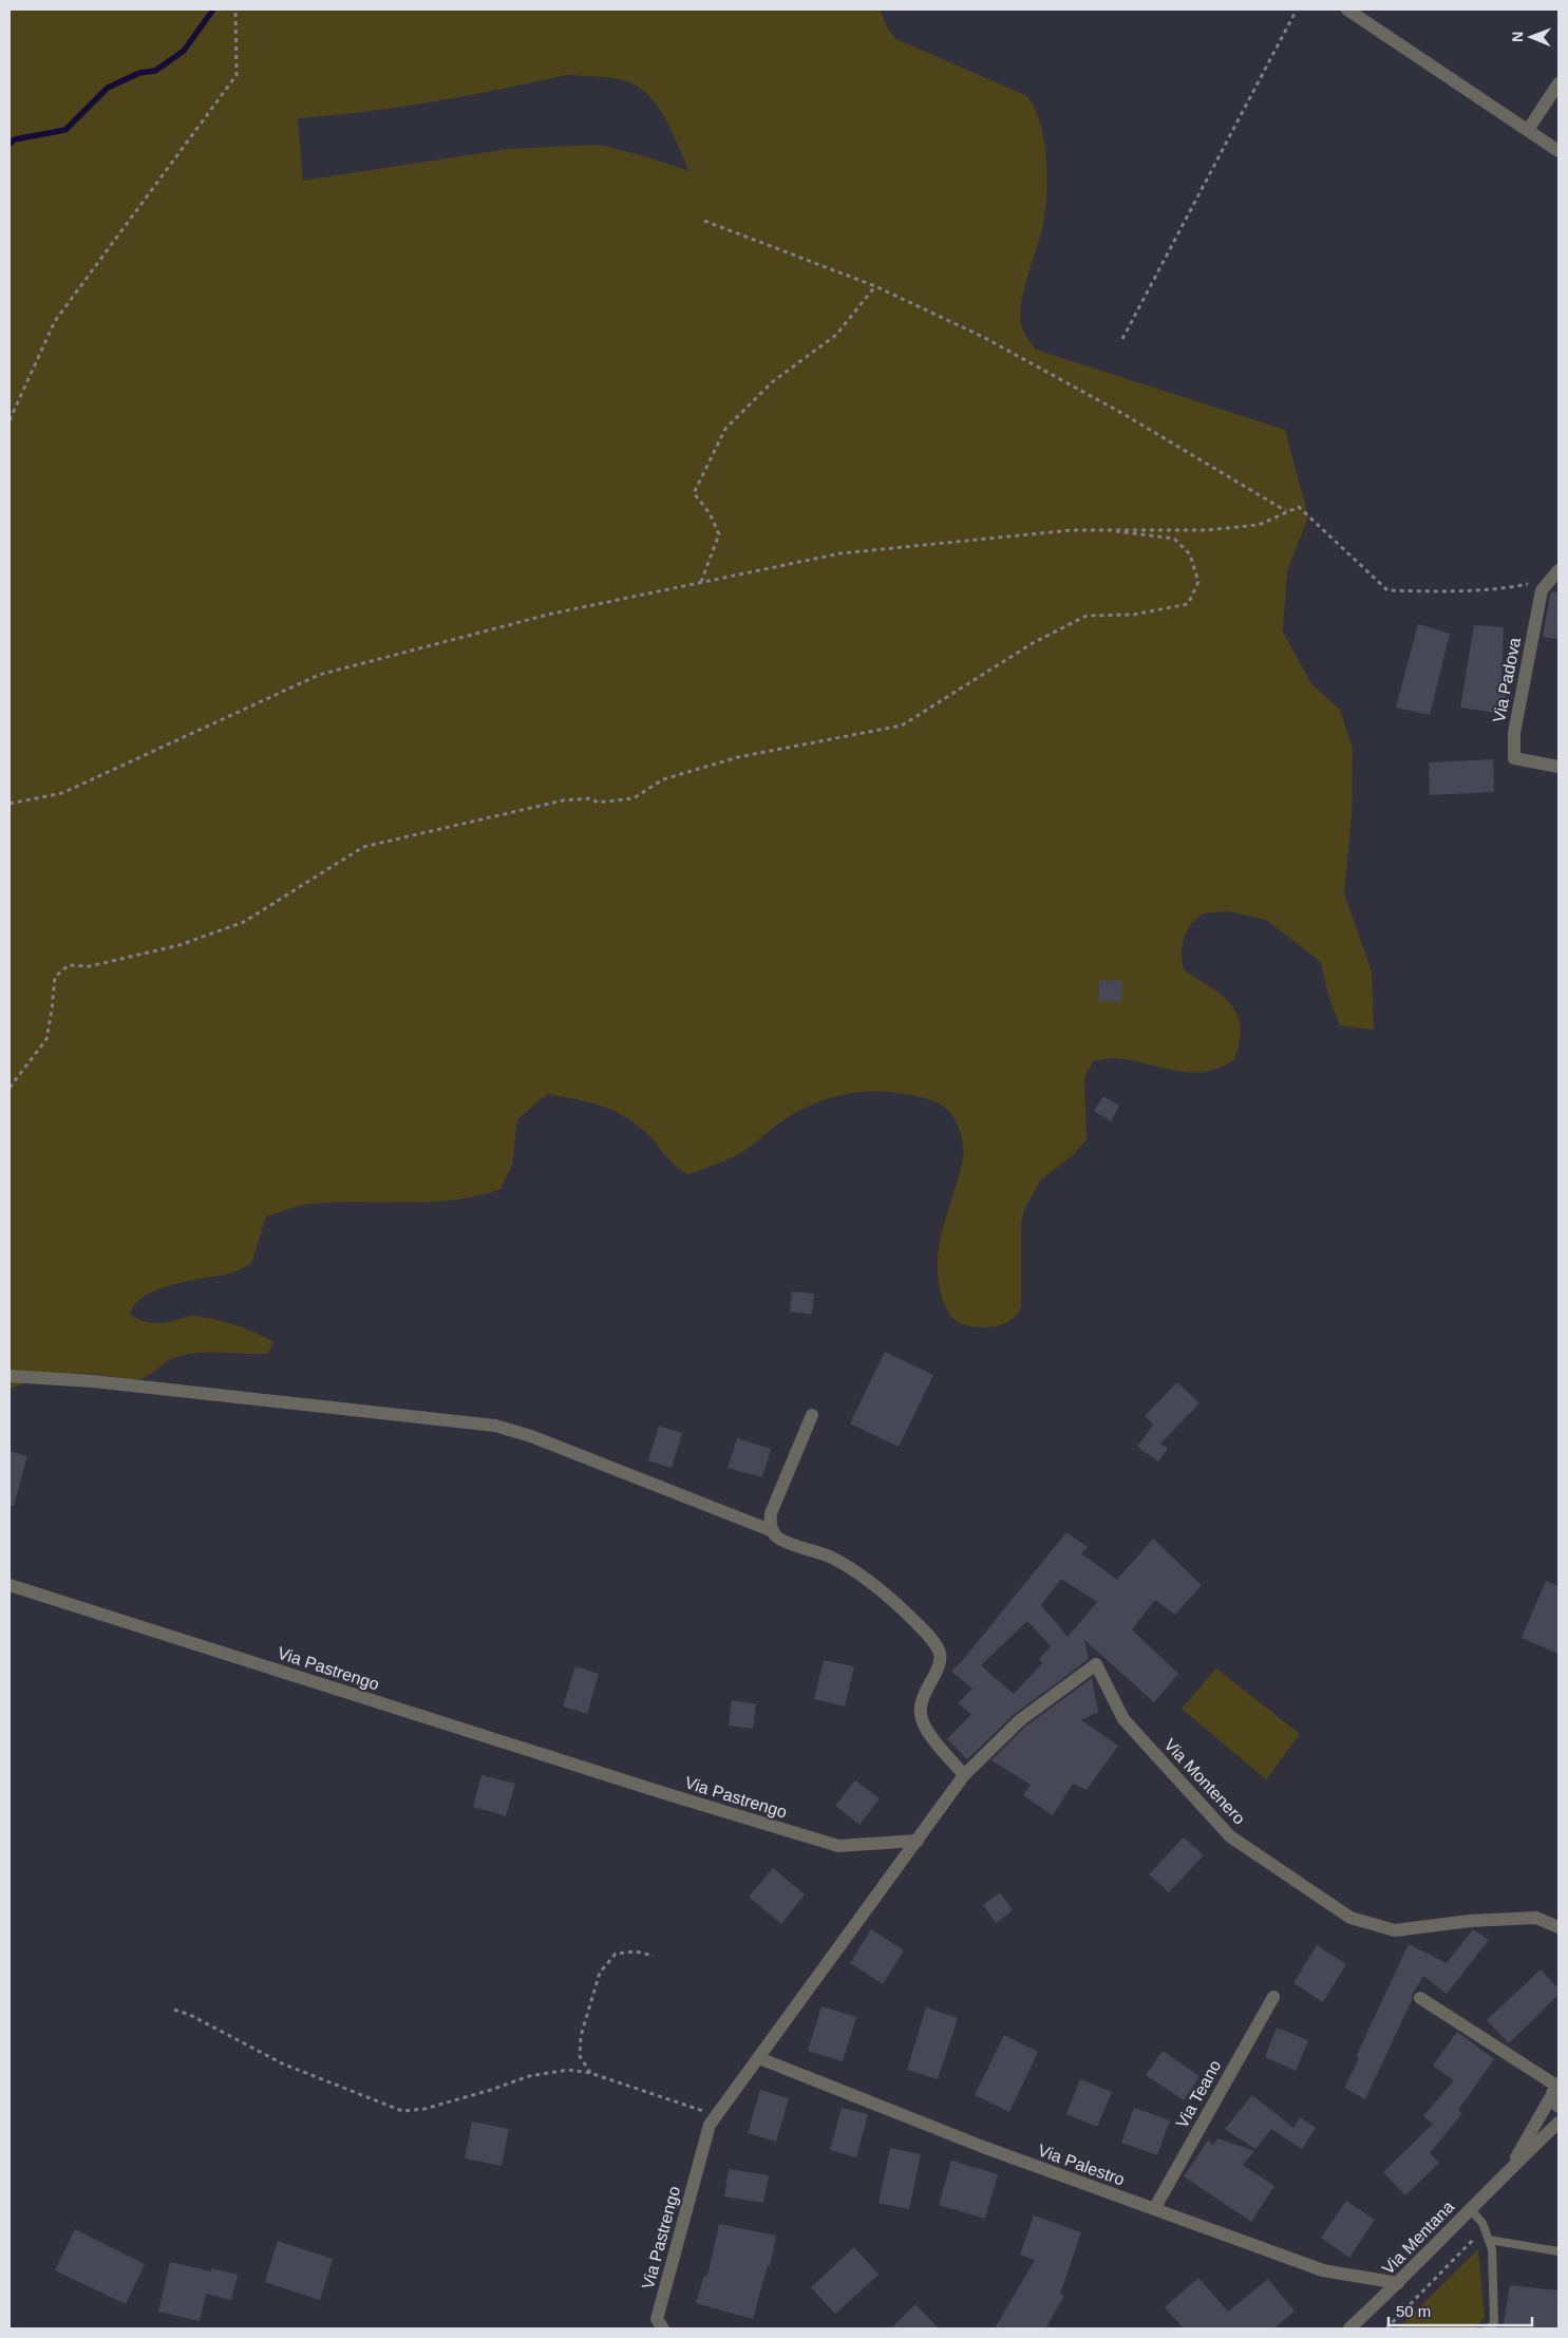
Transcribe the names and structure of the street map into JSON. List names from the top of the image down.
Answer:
{
  "streets": {
    "street": [
      "Via Padova",
      "Via Pastrengo",
      "Via Montenero",
      "Via Teano",
      "Via Palestro",
      "Via Mentana"
    ]
  },
  "crossings": [
    ["Via Pastrengo", "Via Montenero"],
    ["Via Pastrengo", "Via Palestro"],
    ["Via Teano", "Via Palestro"],
    ["Via Palestro", "Via Mentana"]
  ],
  "scale_bar": "50 m",
  "north": "left"
}
